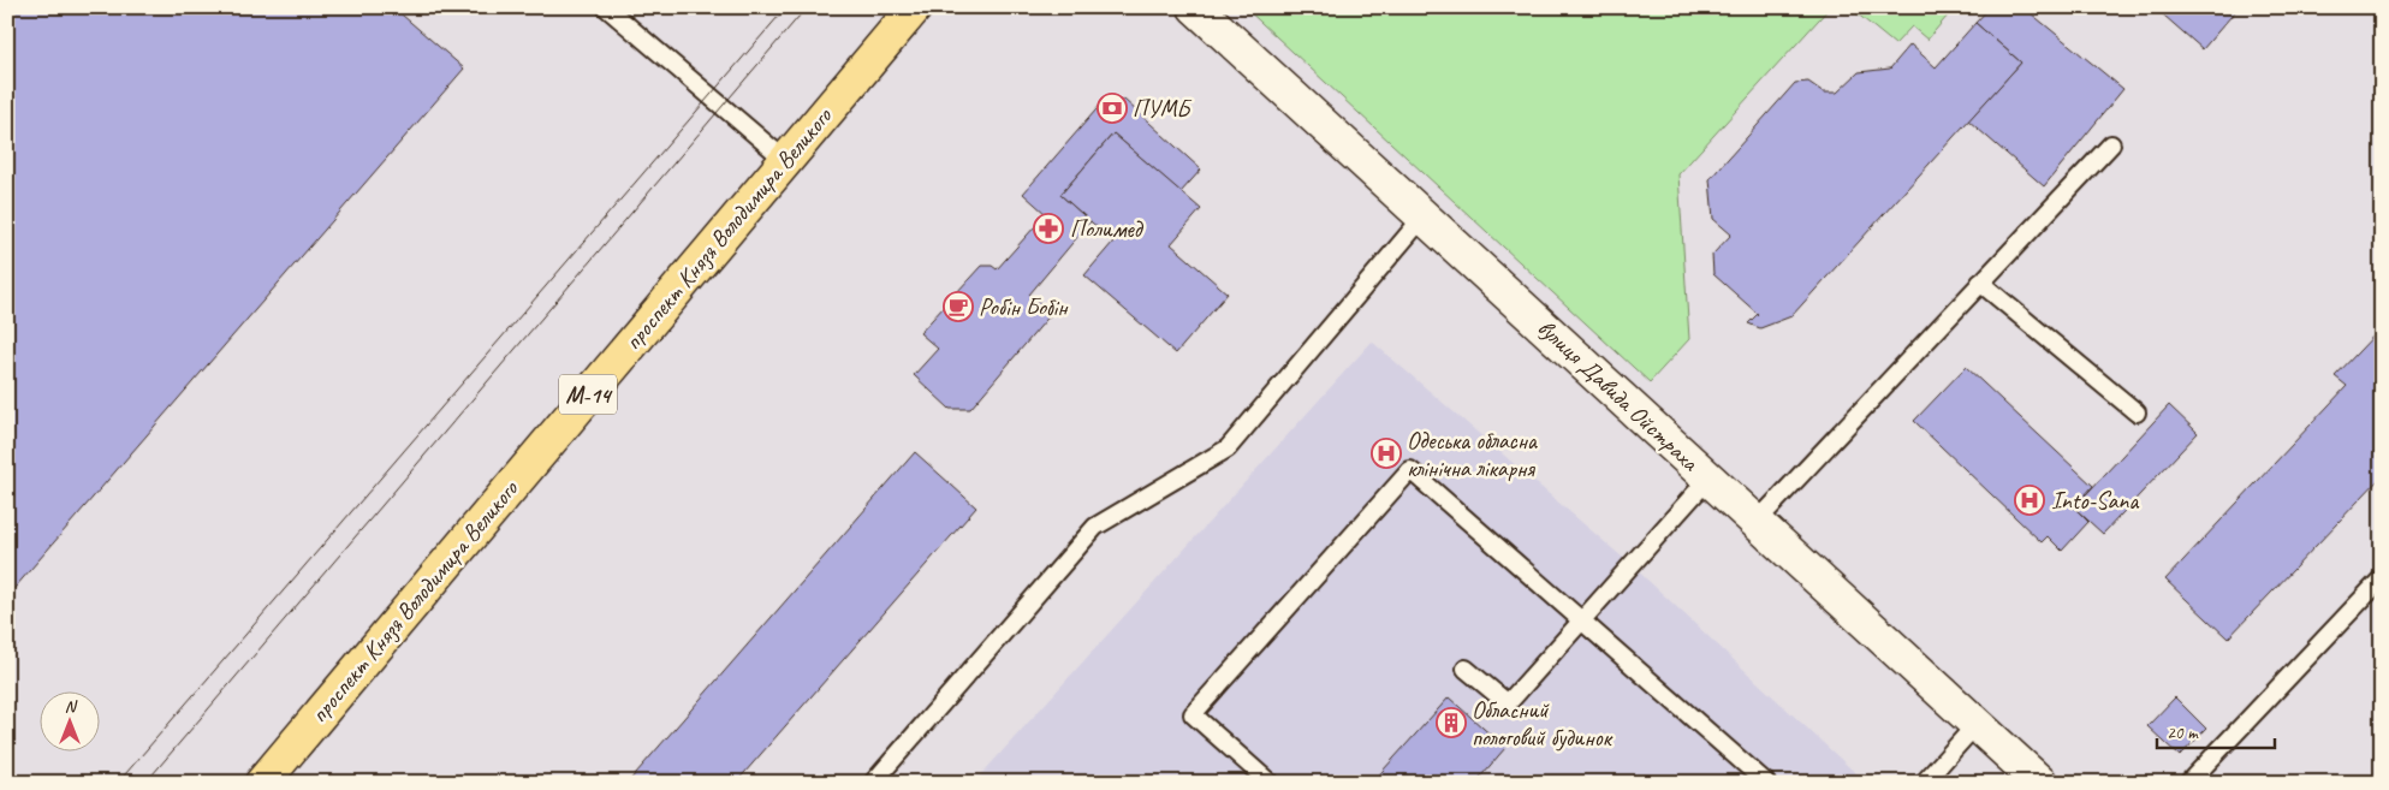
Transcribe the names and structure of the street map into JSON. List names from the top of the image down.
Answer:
{
  "streets": {
    "highway": ["проспект Князя Володимира Великого", "М-14"],
    "street": ["вулиця Давида Ойстраха"]
  },
  "places": {
    "bank": ["ПУМБ"],
    "pharmacy": ["Полимед"],
    "cafe": ["Робін Бобін"],
    "hospital": ["Одеська обласна клінічна лікарня", "Into-Sana"],
    "building": ["Обласний пологовий будинок"]
  },
  "scale_bar": "20 m",
  "north": "top"
}
